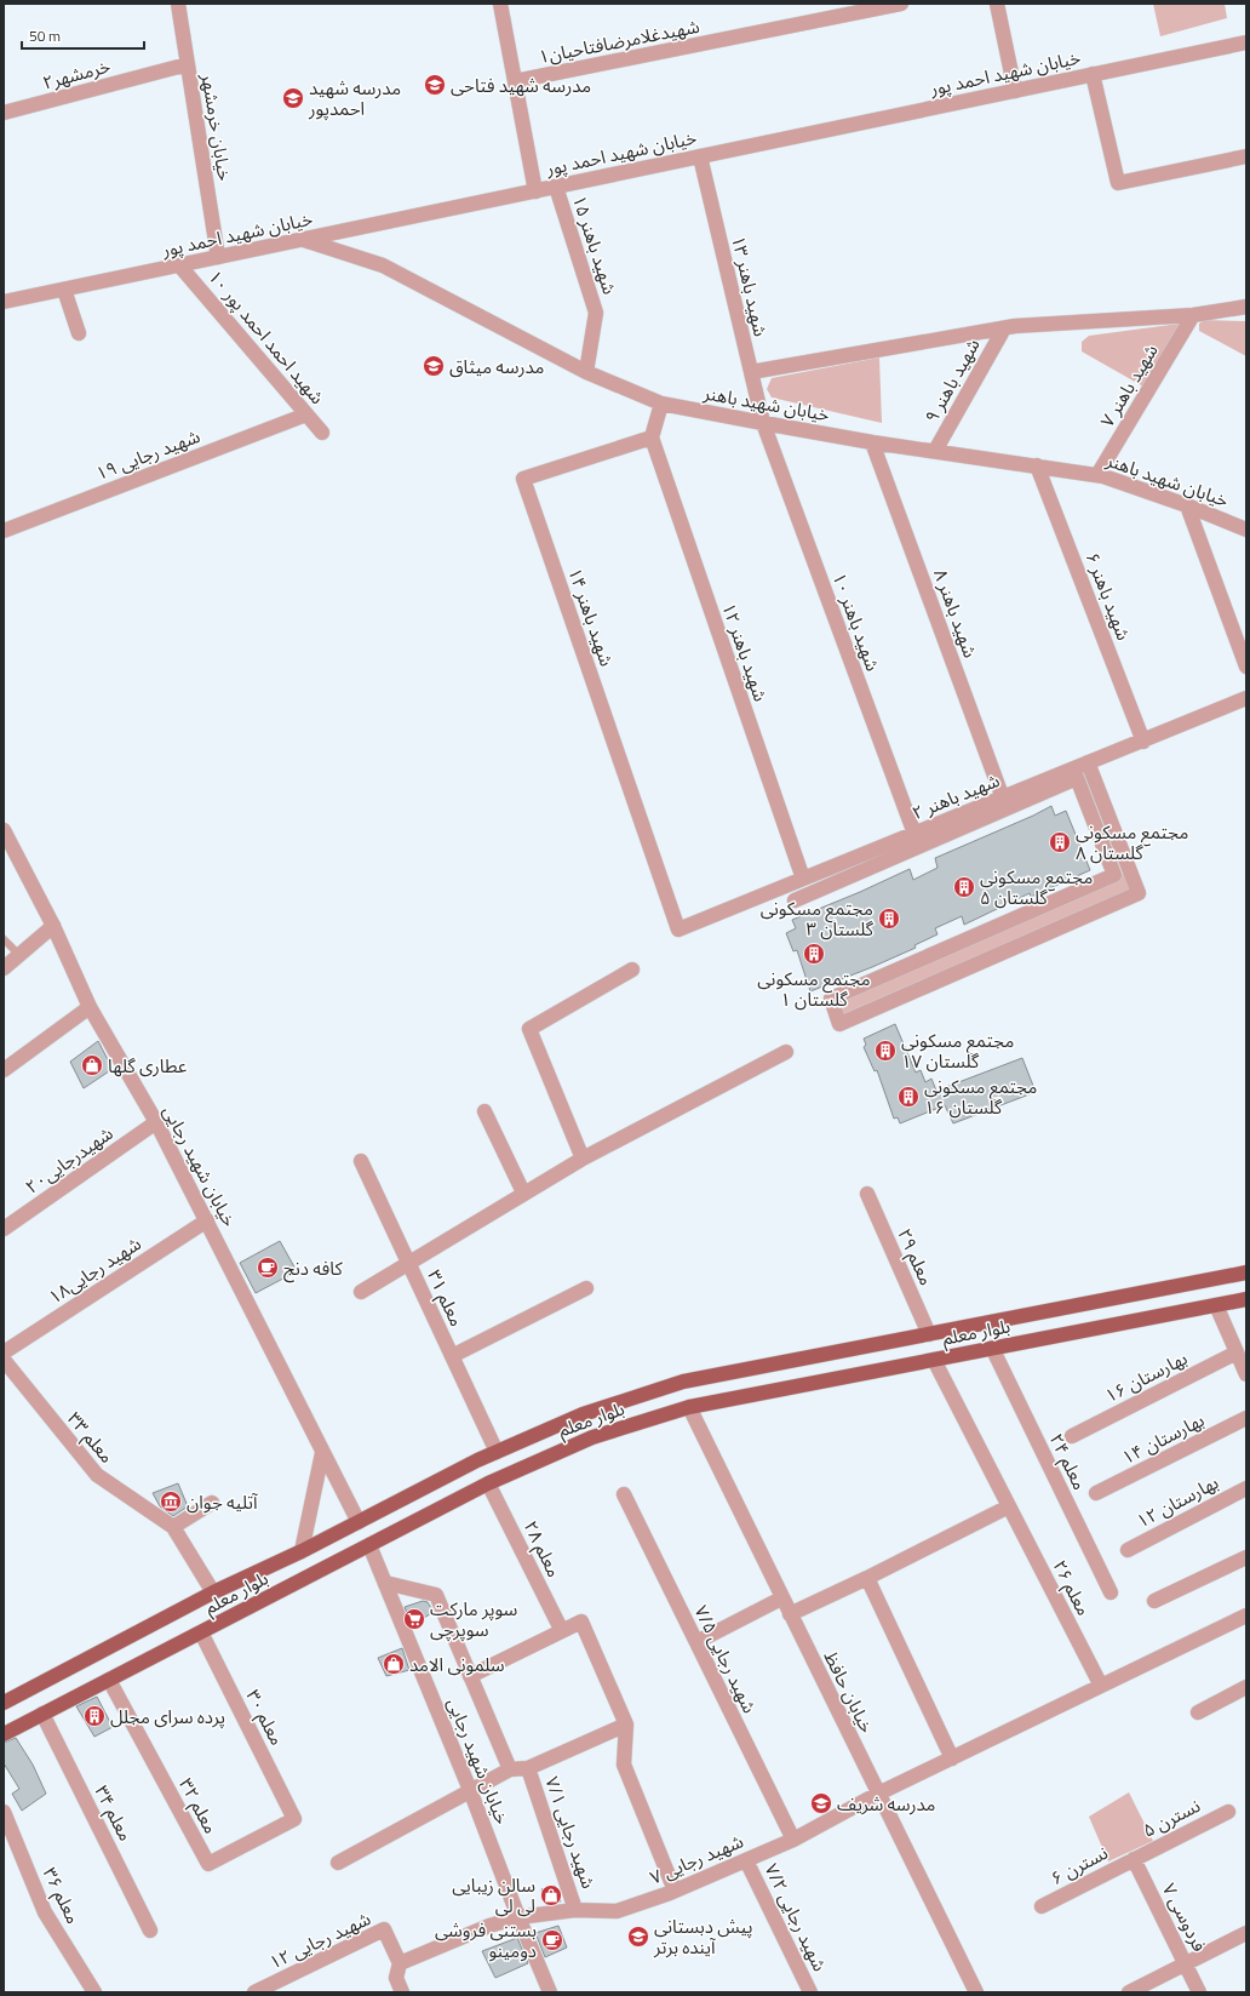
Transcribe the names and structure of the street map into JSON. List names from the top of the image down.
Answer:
{
  "streets": {
    "main road": ["بلوار معلم"],
    "street": [
      "شهیدغلامرضافتاحیان۱",
      "خیابان شهید احمد پور",
      "خرمشهر۲",
      "خیابان خرمشهر",
      "شهید باهنر ۱۵",
      "شهید باهنر ۱۳",
      "شهید احمد احمد پور ۱۰",
      "شهید باهنر ۹",
      "شهید باهنر ۷",
      "خیابان شهید باهنر",
      "شهید رجایی ۱۹",
      "شهید باهنر ۶",
      "شهید باهنر ۸",
      "شهید باهنر ۱۴",
      "شهید باهنر ۱۰",
      "شهید باهنر ۱۲",
      "شهید باهنر ۲",
      "شهیدرجایی۲۰",
      "خیابان شهید رجایی",
      "معلم ۲۹",
      "شهید رجایی۱۸",
      "معلم ۳۱",
      "بهارستان ۱۶",
      "معلم ۳۳",
      "بهارستان ۱۴",
      "معلم ۲۴",
      "بهارستان ۱۲",
      "معلم ۲۸",
      "معلم ۲۶",
      "شهید رجایی ۷/۵",
      "خیابان حافظ",
      "معلم ۳۰",
      "معلم ۳۲",
      "معلم ۳۴",
      "نسترن ۵",
      "شهید رجایی ۷/۱",
      "شهید رجایی ۷",
      "نسترن ۶",
      "معلم ۳۶",
      "شهید رجایی ۷/۲",
      "فردوسی ۷",
      "شهید رجایی ۱۲"
    ]
  },
  "crossings": [
    ["خیابان شهید احمد پور", "خیابان خرمشهر"],
    ["خیابان شهید احمد پور", "شهید باهنر ۱۵"],
    ["خیابان شهید احمد پور", "شهید باهنر ۱۳"],
    ["خیابان شهید احمد پور", "شهید احمد احمد پور ۱۰"],
    ["خیابان شهید احمد پور", "خیابان شهید باهنر"],
    ["خرمشهر۲", "خیابان خرمشهر"],
    ["شهید باهنر ۱۵", "خیابان شهید باهنر"],
    ["شهید باهنر ۱۳", "خیابان شهید باهنر"],
    ["شهید باهنر ۱۳", "شهید باهنر ۱۰"],
    ["شهید احمد احمد پور ۱۰", "شهید رجایی ۱۹"],
    ["شهید باهنر ۹", "خیابان شهید باهنر"],
    ["شهید باهنر ۷", "خیابان شهید باهنر"],
    ["خیابان شهید باهنر", "شهید باهنر ۶"],
    ["خیابان شهید باهنر", "شهید باهنر ۸"],
    ["خیابان شهید باهنر", "شهید باهنر ۱۰"],
    ["شهید باهنر ۶", "شهید باهنر ۲"],
    ["شهید باهنر ۸", "شهید باهنر ۲"],
    ["شهید باهنر ۱۴", "شهید باهنر ۱۲"],
    ["شهید باهنر ۱۴", "شهید باهنر ۲"],
    ["شهید باهنر ۱۰", "شهید باهنر ۲"],
    ["شهید باهنر ۱۲", "شهید باهنر ۲"],
    ["شهیدرجایی۲۰", "خیابان شهید رجایی"],
    ["خیابان شهید رجایی", "شهید رجایی۱۸"],
    ["خیابان شهید رجایی", "بلوار معلم"],
    ["خیابان شهید رجایی", "شهید رجایی ۷"],
    ["معلم ۲۹", "بلوار معلم"],
    ["معلم ۳۱", "بلوار معلم"],
    ["بلوار معلم", "معلم ۳۳"],
    ["بلوار معلم", "معلم ۲۴"],
    ["بلوار معلم", "معلم ۲۸"],
    ["بلوار معلم", "معلم ۲۶"],
    ["بلوار معلم", "خیابان حافظ"],
    ["بلوار معلم", "معلم ۳۰"],
    ["بلوار معلم", "معلم ۳۲"],
    ["بلوار معلم", "معلم ۳۴"],
    ["معلم ۲۶", "شهید رجایی ۷"],
    ["شهید رجایی ۷/۵", "شهید رجایی ۷"],
    ["خیابان حافظ", "شهید رجایی ۷"],
    ["معلم ۳۰", "معلم ۳۲"],
    ["نسترن ۵", "نسترن ۶"],
    ["نسترن ۵", "فردوسی ۷"],
    ["شهید رجایی ۷/۱", "شهید رجایی ۷"],
    ["شهید رجایی ۷", "شهید رجایی ۷/۲"],
    ["نسترن ۶", "فردوسی ۷"]
  ],
  "places": {
    "school or university": [
      "مدرسه شهید فتاحی",
      "مدرسه شهید احمدپور",
      "مدرسه میثاق",
      "مدرسه شریف",
      "پیش دبستانی آینده برتر"
    ],
    "building": [
      "مجتمع مسکونی گلستان ۸",
      "مجتمع مسکونی گلستان ۵",
      "مجتمع مسکونی گلستان ۳",
      "مجتمع مسکونی گلستان ۱",
      "مجتمع مسکونی گلستان ۱۷",
      "مجتمع مسکونی گلستان ۱۶",
      "پرده سرای مجلل"
    ],
    "shop": ["عطاری گلها", "سلمونی الامد", "سالن زیبایی لی لی"],
    "cafe": ["کافه دنج", "بستنی فروشی دومینو"],
    "museum": ["آتلیه جوان"],
    "supermarket": ["سوپر مارکت سوپرچی"]
  },
  "scale_bar": "50 m"
}
